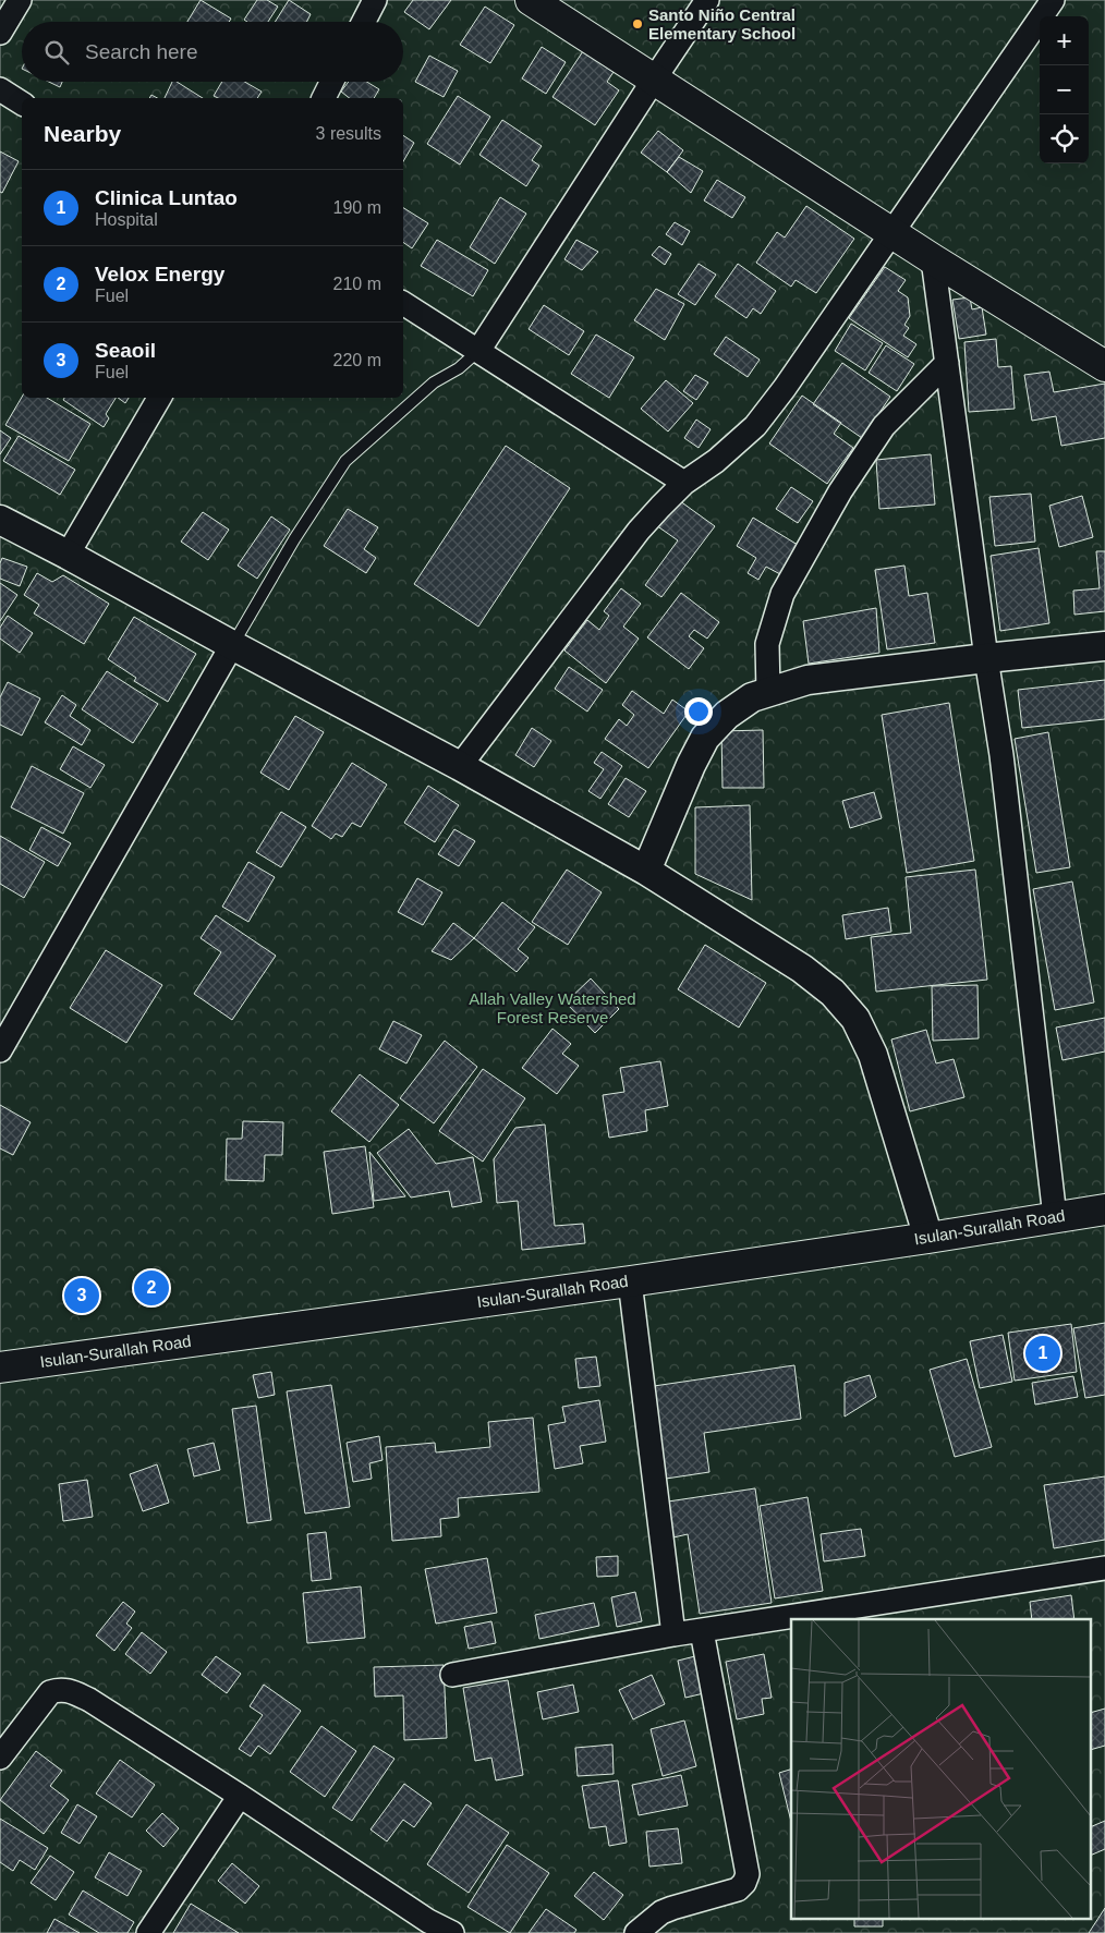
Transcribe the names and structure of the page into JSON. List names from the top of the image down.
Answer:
{
  "streets": {
    "main road": ["Isulan-Surallah Road"]
  },
  "parks": ["Allah Valley Watershed Forest Reserve"],
  "places": ["Santo Niño Central Elementary School"],
  "page": {
    "map_buttons": ["+", "−"],
    "search": "Search here",
    "heading": ["Nearby", "3 results"],
    "list": [
      {
        "mark": "1",
        "name": "Clinica Luntao",
        "note": "Hospital",
        "value": "190 m"
      },
      {
        "mark": "2",
        "name": "Velox Energy",
        "note": "Fuel",
        "value": "210 m"
      },
      {
        "mark": "3",
        "name": "Seaoil",
        "note": "Fuel",
        "value": "220 m"
      }
    ],
    "pins": ["2", "3", "1"]
  }
}
